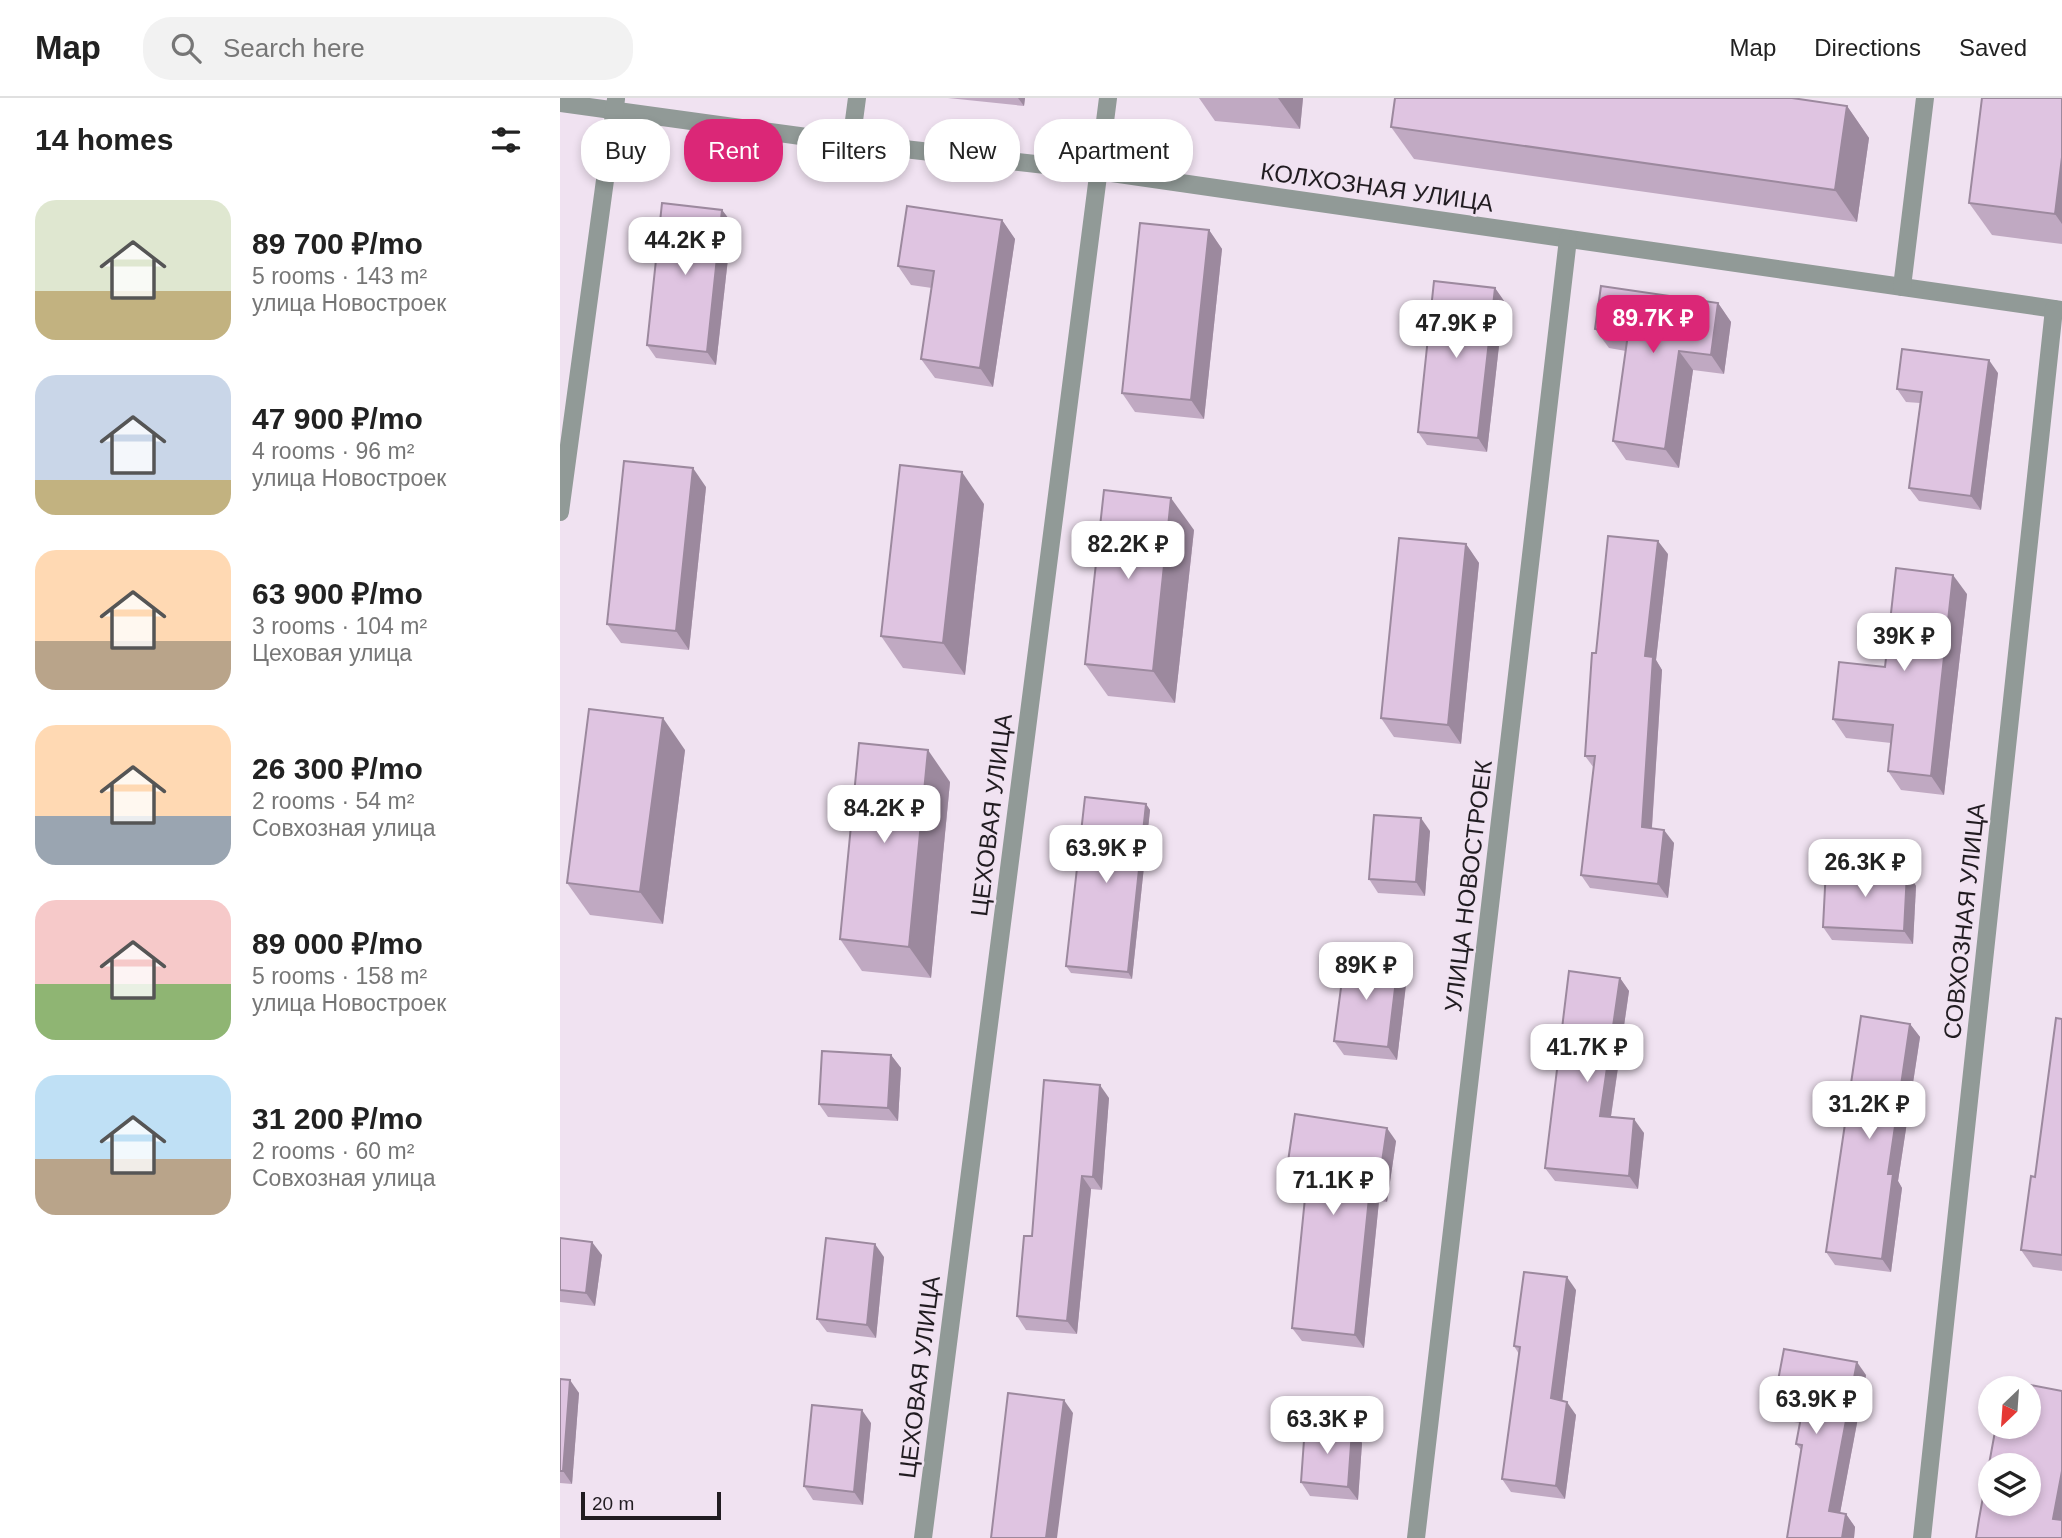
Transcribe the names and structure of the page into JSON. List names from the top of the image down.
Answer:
{
  "streets": {
    "street": [
      "КОЛХОЗНАЯ УЛИЦА",
      "ЦЕХОВАЯ УЛИЦА",
      "УЛИЦА НОВОСТРОЕК",
      "СОВХОЗНАЯ УЛИЦА"
    ]
  },
  "crossings": [
    ["КОЛХОЗНАЯ УЛИЦА", "УЛИЦА НОВОСТРОЕК"],
    ["КОЛХОЗНАЯ УЛИЦА", "СОВХОЗНАЯ УЛИЦА"]
  ],
  "scale_bar": "20 m",
  "north": "bottom left",
  "page": {
    "header": "Map",
    "search": "Search here",
    "nav": ["Map", "Directions", "Saved"],
    "heading": "14 homes",
    "chip": [
      "Buy",
      "Rent",
      "Filters",
      "New",
      "Apartment"
    ],
    "list": [
      {
        "name": "89 700 ₽/mo",
        "note": "5 rooms · 143 m² · улица Новостроек"
      },
      {
        "name": "47 900 ₽/mo",
        "note": "4 rooms · 96 m² · улица Новостроек"
      },
      {
        "name": "63 900 ₽/mo",
        "note": "3 rooms · 104 m² · Цеховая улица"
      },
      {
        "name": "26 300 ₽/mo",
        "note": "2 rooms · 54 m² · Совхозная улица"
      },
      {
        "name": "89 000 ₽/mo",
        "note": "5 rooms · 158 m² · улица Новостроек"
      },
      {
        "name": "31 200 ₽/mo",
        "note": "2 rooms · 60 m² · Совхозная улица"
      }
    ],
    "price": [
      "44.2K ₽",
      "89.7K ₽",
      "47.9K ₽",
      "82.2K ₽",
      "39K ₽",
      "84.2K ₽",
      "63.9K ₽",
      "26.3K ₽",
      "89K ₽",
      "41.7K ₽",
      "31.2K ₽",
      "71.1K ₽",
      "63.9K ₽",
      "63.3K ₽"
    ],
    "scale": "20 m"
  }
}
